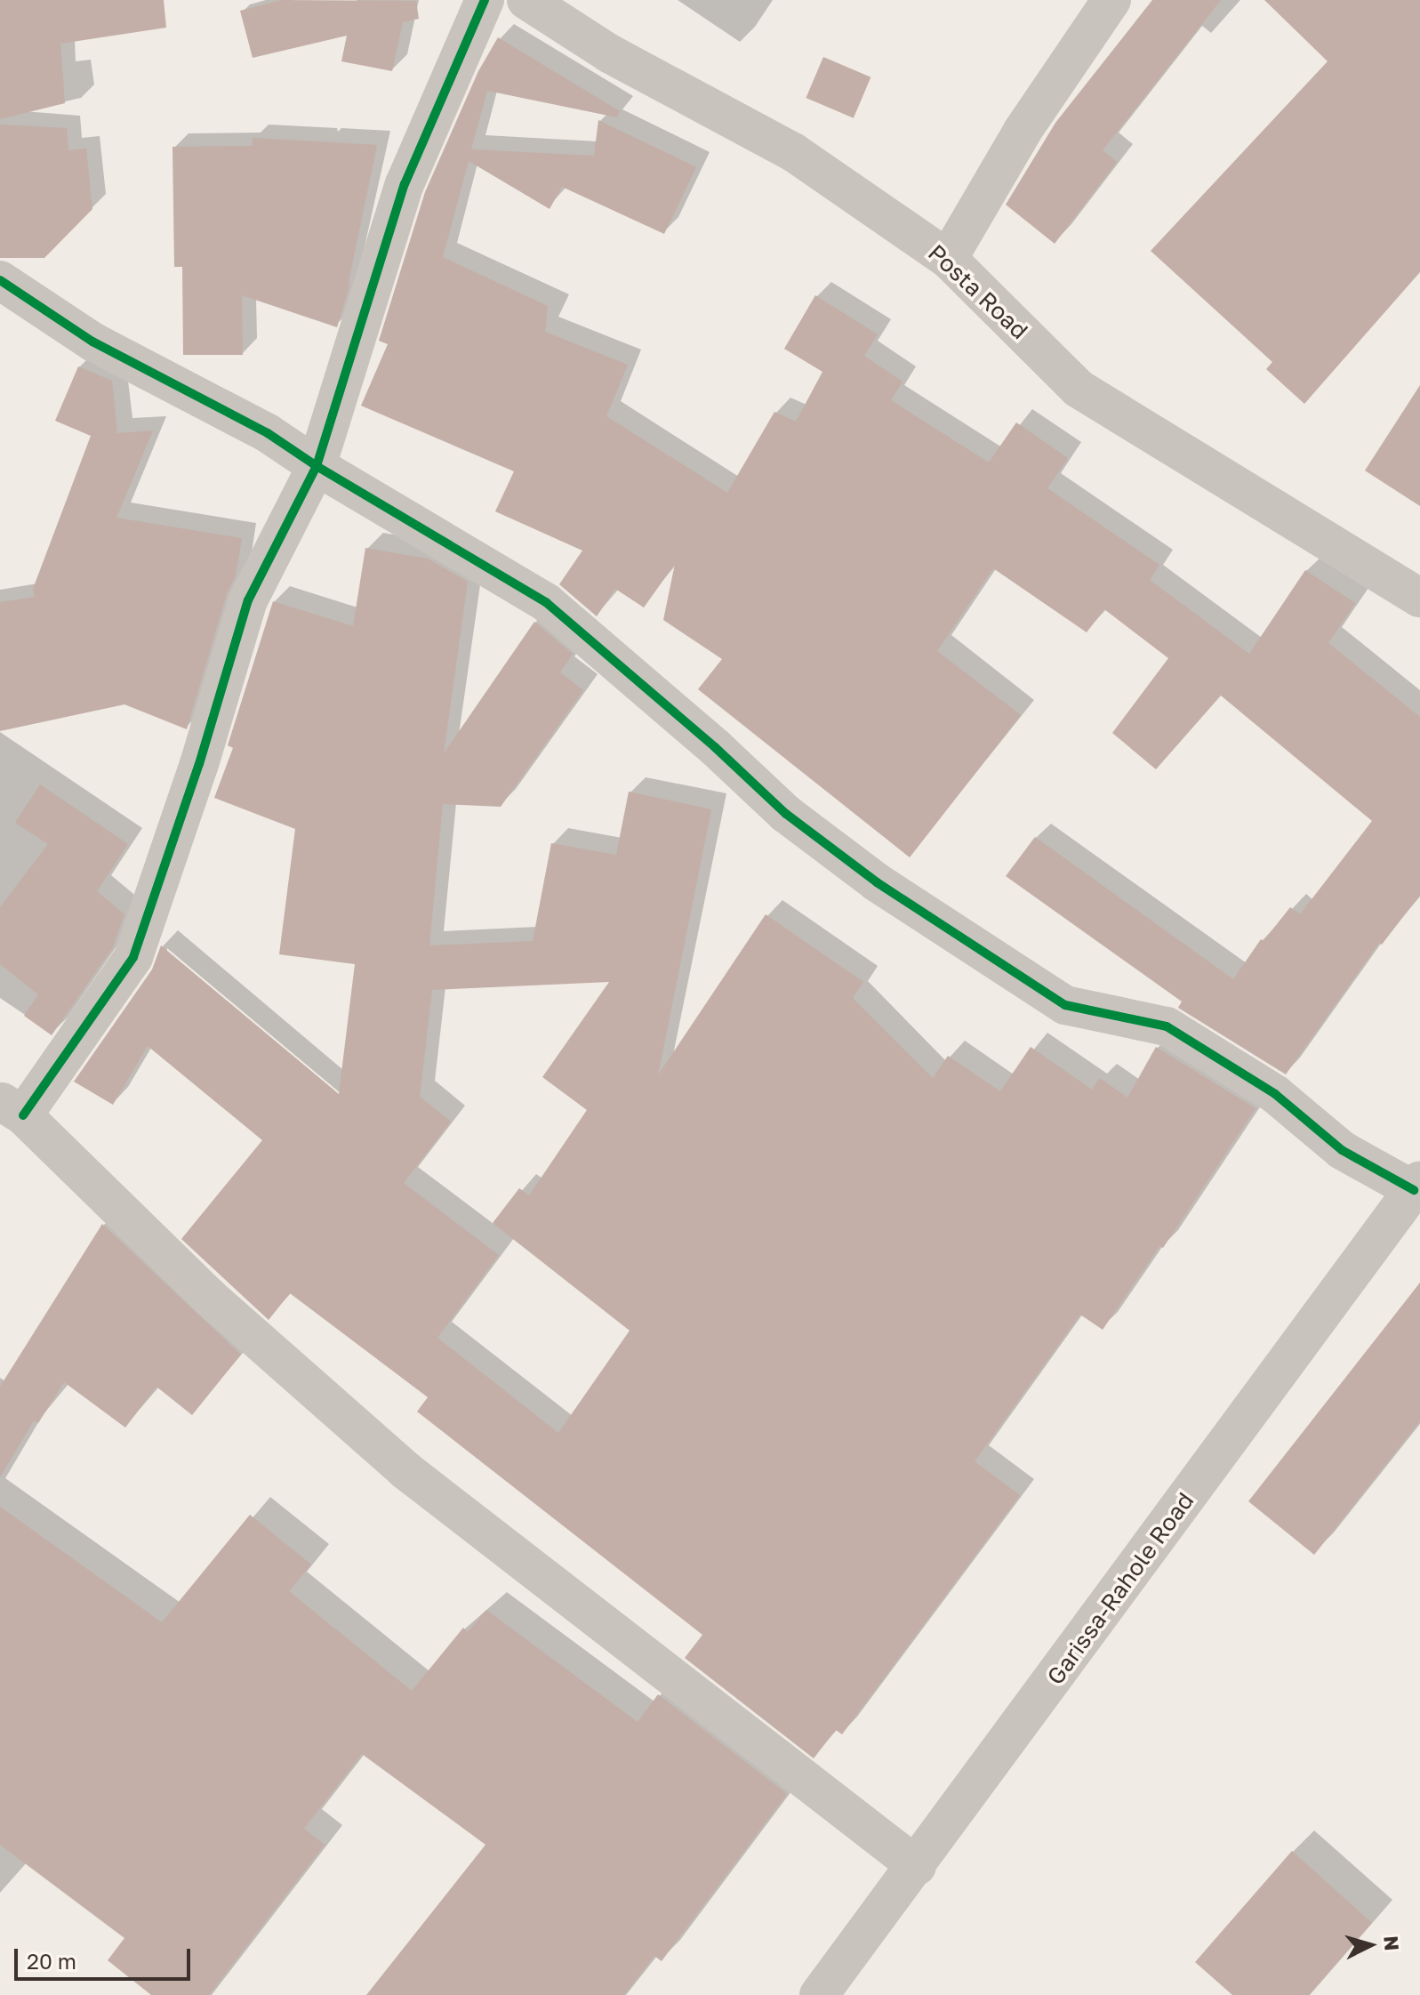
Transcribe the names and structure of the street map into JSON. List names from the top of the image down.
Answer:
{
  "streets": {
    "street": ["Posta Road", "Garissa-Rahole Road"]
  },
  "scale_bar": "20 m",
  "north": "right"
}
